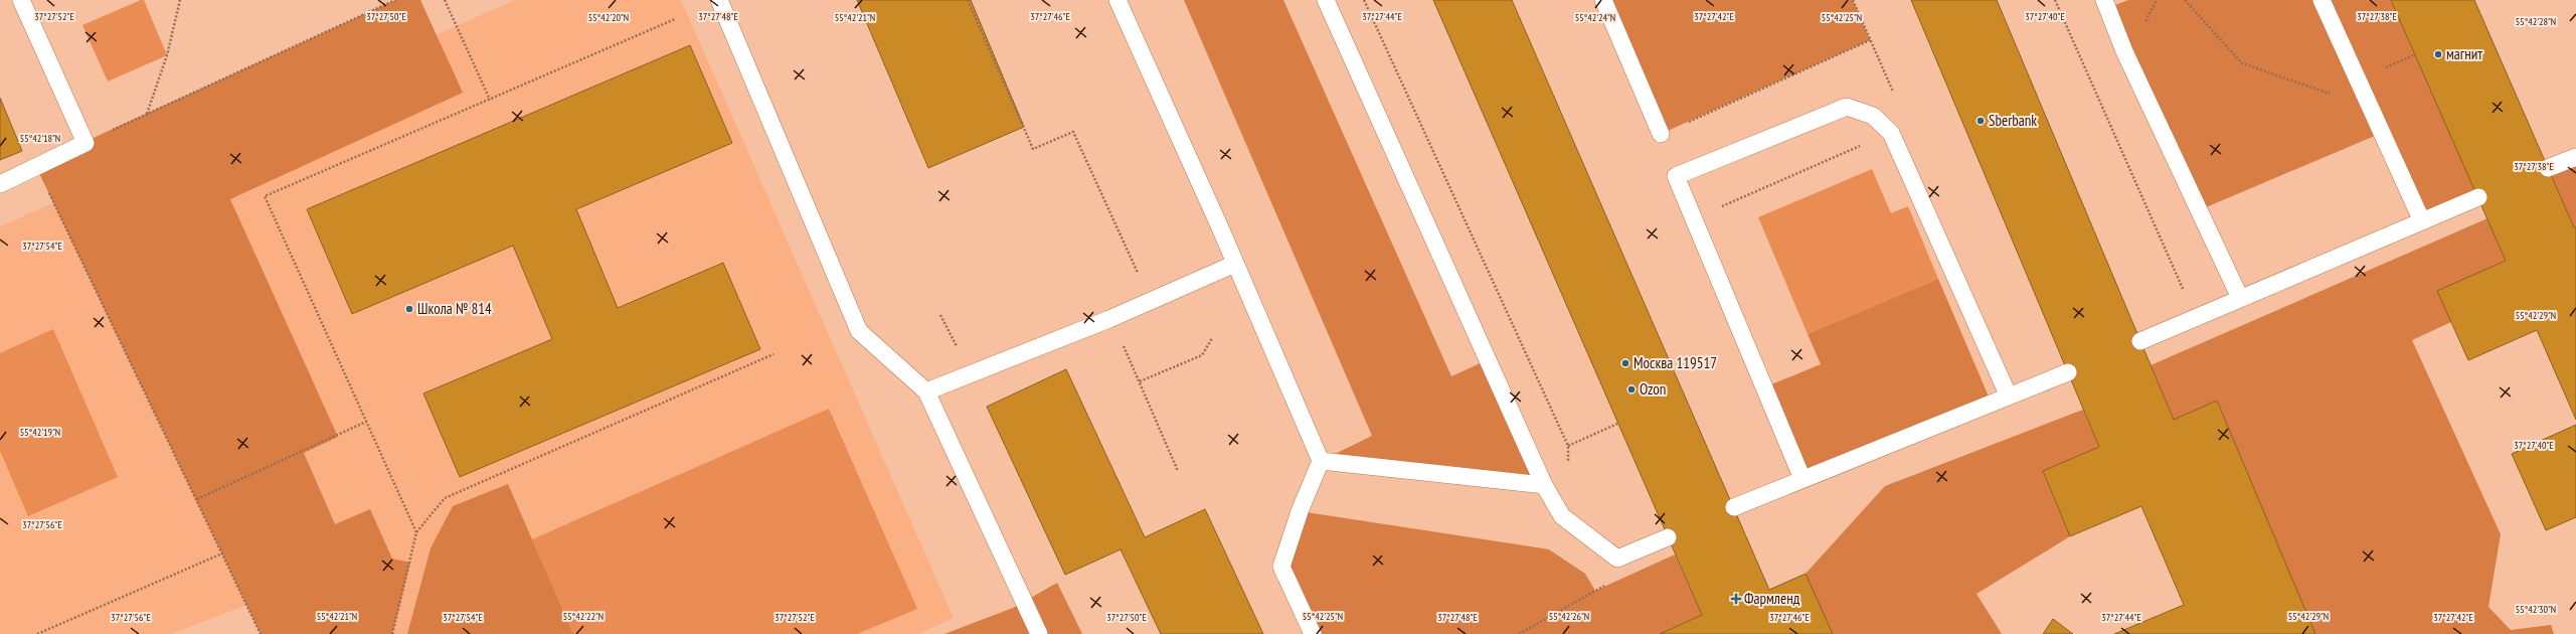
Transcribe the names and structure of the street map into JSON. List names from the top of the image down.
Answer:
{
  "places": {
    "other": [
      "магнит",
      "Sberbank",
      "Школа № 814",
      "Москва 119517",
      "Ozon"
    ],
    "health": ["Фармленд"]
  },
  "coordinates": [
    "37°27'52\"E",
    "37°27'50\"E",
    "37°27'48\"E",
    "37°27'46\"E",
    "37°27'44\"E",
    "37°27'42\"E",
    "37°27'40\"E",
    "37°27'38\"E",
    "55°42'20\"N",
    "55°42'21\"N",
    "55°42'24\"N",
    "55°42'25\"N",
    "55°42'28\"N",
    "55°42'18\"N",
    "37°27'54\"E",
    "55°42'29\"N",
    "55°42'19\"N",
    "37°27'56\"E",
    "55°42'30\"N",
    "55°42'22\"N",
    "55°42'26\"N"
  ]
}
